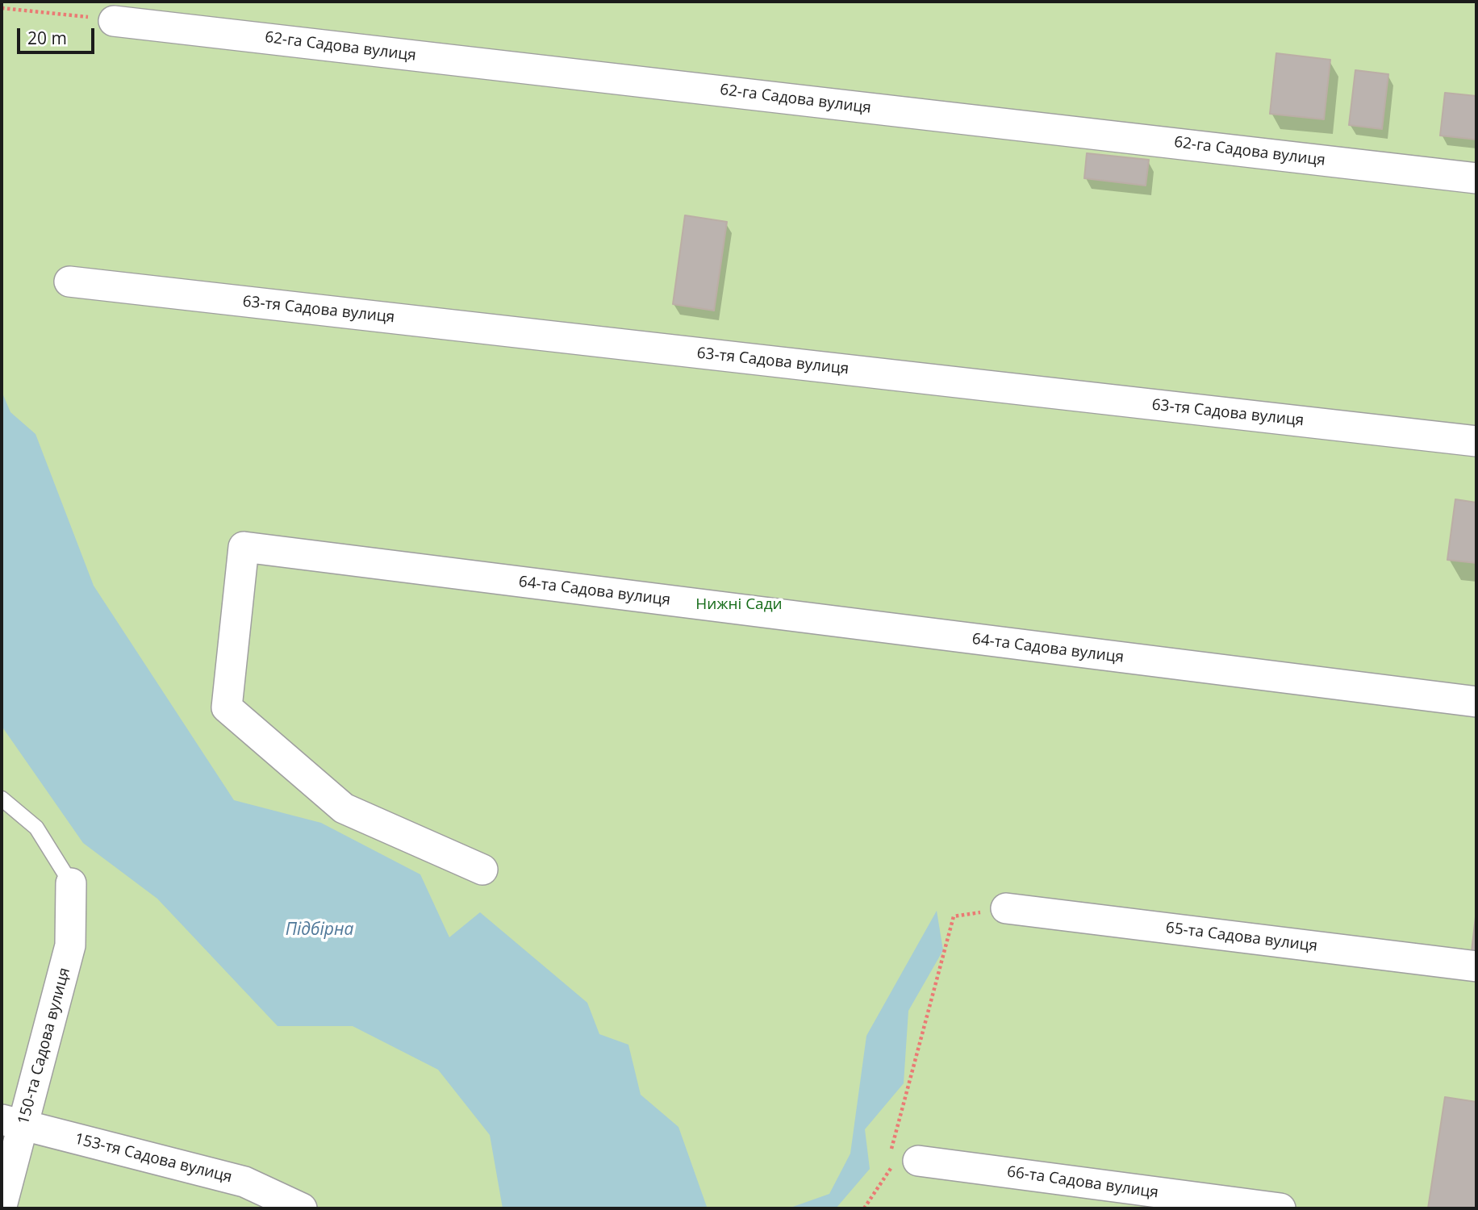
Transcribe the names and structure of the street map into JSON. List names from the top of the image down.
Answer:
{
  "streets": {
    "street": [
      "62-га Садова вулиця",
      "63-тя Садова вулиця",
      "64-та Садова вулиця",
      "65-та Садова вулиця",
      "150-та Садова вулиця",
      "153-тя Садова вулиця",
      "66-та Садова вулиця"
    ]
  },
  "crossings": [
    ["150-та Садова вулиця", "153-тя Садова вулиця"]
  ],
  "water": ["Підбірна"],
  "parks": ["Нижні Сади"],
  "scale_bar": "20 m"
}
